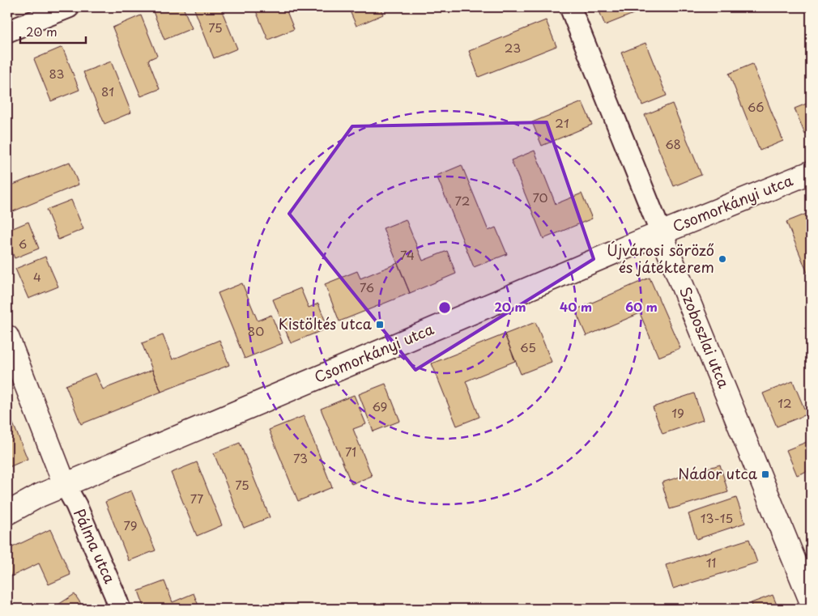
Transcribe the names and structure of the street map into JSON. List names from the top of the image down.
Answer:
{
  "streets": {
    "street": ["Csomorkányi utca", "Szoboszlai utca", "Pálma utca"]
  },
  "crossings": [
    ["Csomorkányi utca", "Szoboszlai utca"],
    ["Csomorkányi utca", "Pálma utca"]
  ],
  "places": {
    "other": ["Újvárosi söröző és játékterem"],
    "transit": ["Kistöltés utca", "Nádor utca"]
  },
  "house_numbers": [
    "75",
    "23",
    "83",
    "81",
    "66",
    "21",
    "68",
    "70",
    "72",
    "6",
    "74",
    "4",
    "76",
    "80",
    "65",
    "12",
    "69",
    "19",
    "71",
    "73",
    "75",
    "77",
    "13-15",
    "79",
    "11"
  ],
  "scale_bar": "20 m",
  "rings": ["20 m", "40 m", "60 m"]
}
